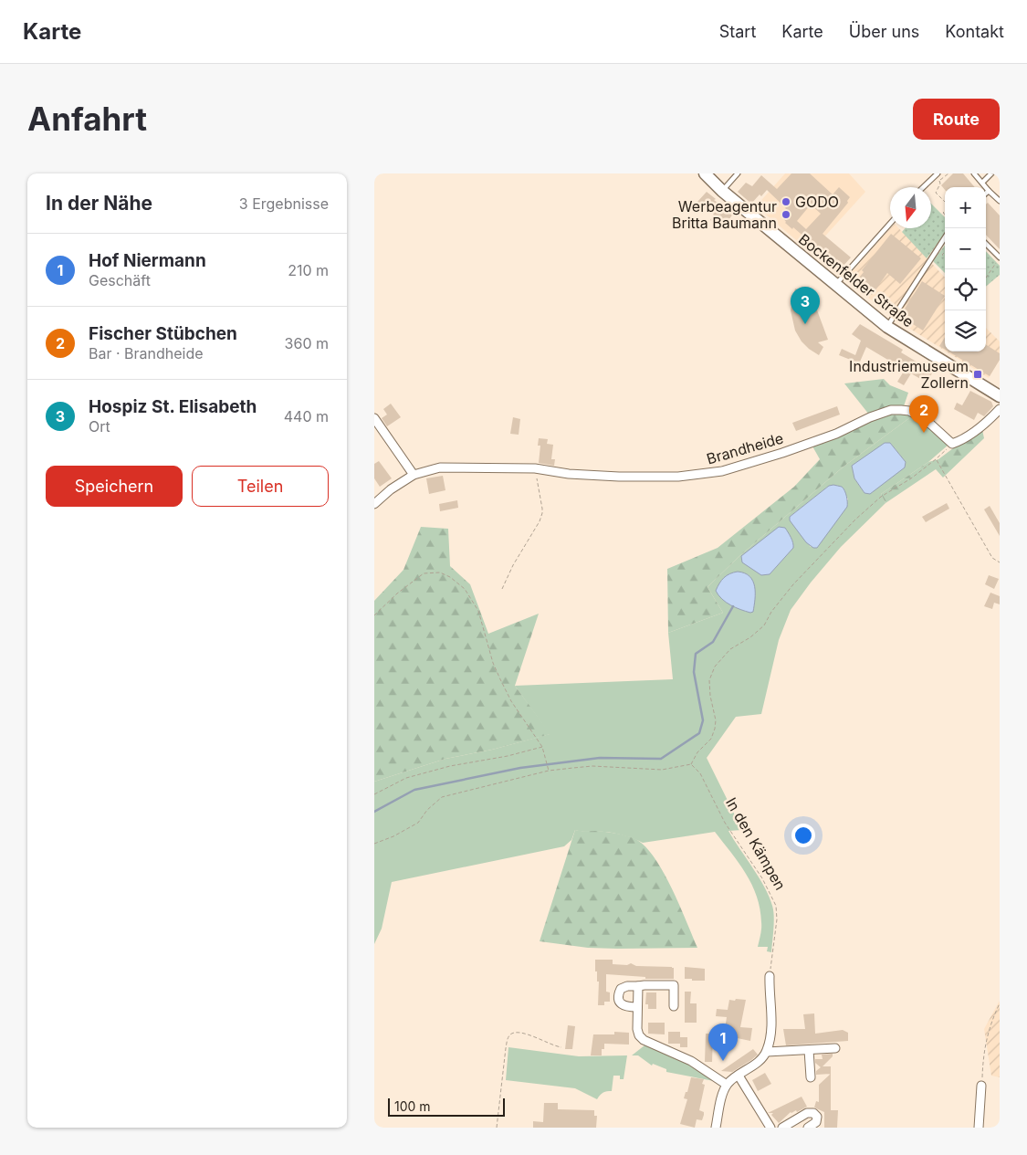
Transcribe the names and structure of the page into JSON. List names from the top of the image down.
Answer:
{
  "streets": {
    "main road": ["Bockenfelder Straße"],
    "street": ["Brandheide"],
    "path": ["In den Kämpen"]
  },
  "places": {
    "other": ["GODO", "Werbeagentur Britta Baumann"],
    "transit": ["Industriemuseum Zollern"]
  },
  "scale_bar": "100 m",
  "north": "bottom",
  "page": {
    "header": "Karte",
    "nav": [
      "Start",
      "Karte",
      "Über uns",
      "Kontakt"
    ],
    "buttons": [
      "Route",
      ["Speichern", "Teilen"]
    ],
    "title": "Anfahrt",
    "heading": ["In der Nähe", "3 Ergebnisse"],
    "map_buttons": ["+", "−"],
    "list": [
      {
        "mark": "1",
        "name": "Hof Niermann",
        "note": "Geschäft",
        "value": "210 m"
      },
      {
        "mark": "2",
        "name": "Fischer Stübchen",
        "note": "Bar · Brandheide",
        "value": "360 m"
      },
      {
        "mark": "3",
        "name": "Hospiz St. Elisabeth",
        "note": "Ort",
        "value": "440 m"
      }
    ],
    "pins": ["3", "2", "1"],
    "scale": "100 m"
  }
}
